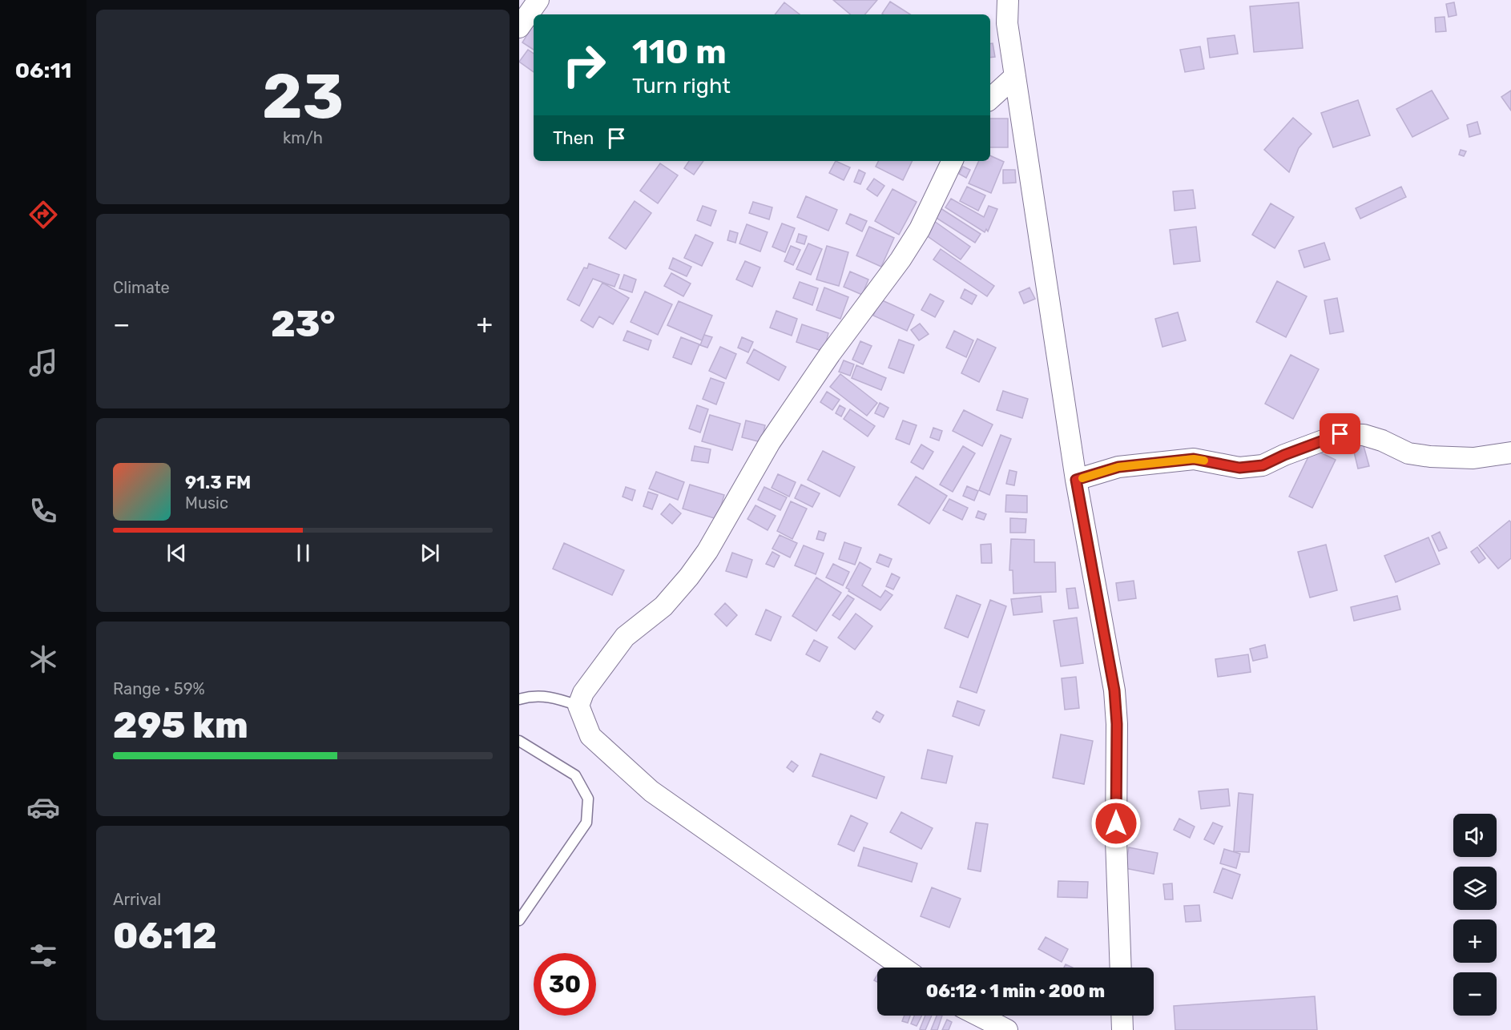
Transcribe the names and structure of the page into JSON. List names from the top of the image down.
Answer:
{
  "page": {
    "tabs": "06:11",
    "tile": [
      ["23", "km/h"],
      "Climate",
      ["Range · 59%", "295 km"],
      ["Arrival", "06:12"]
    ],
    "turn": ["110 m", "Turn right"],
    "then": "Then",
    "heat": ["−", "23°", "+"],
    "song": ["91.3 FM", "Music"],
    "map_buttons": ["+", "−"],
    "limit": "30",
    "trip": "06:12 · 1 min · 200 m"
  }
}
